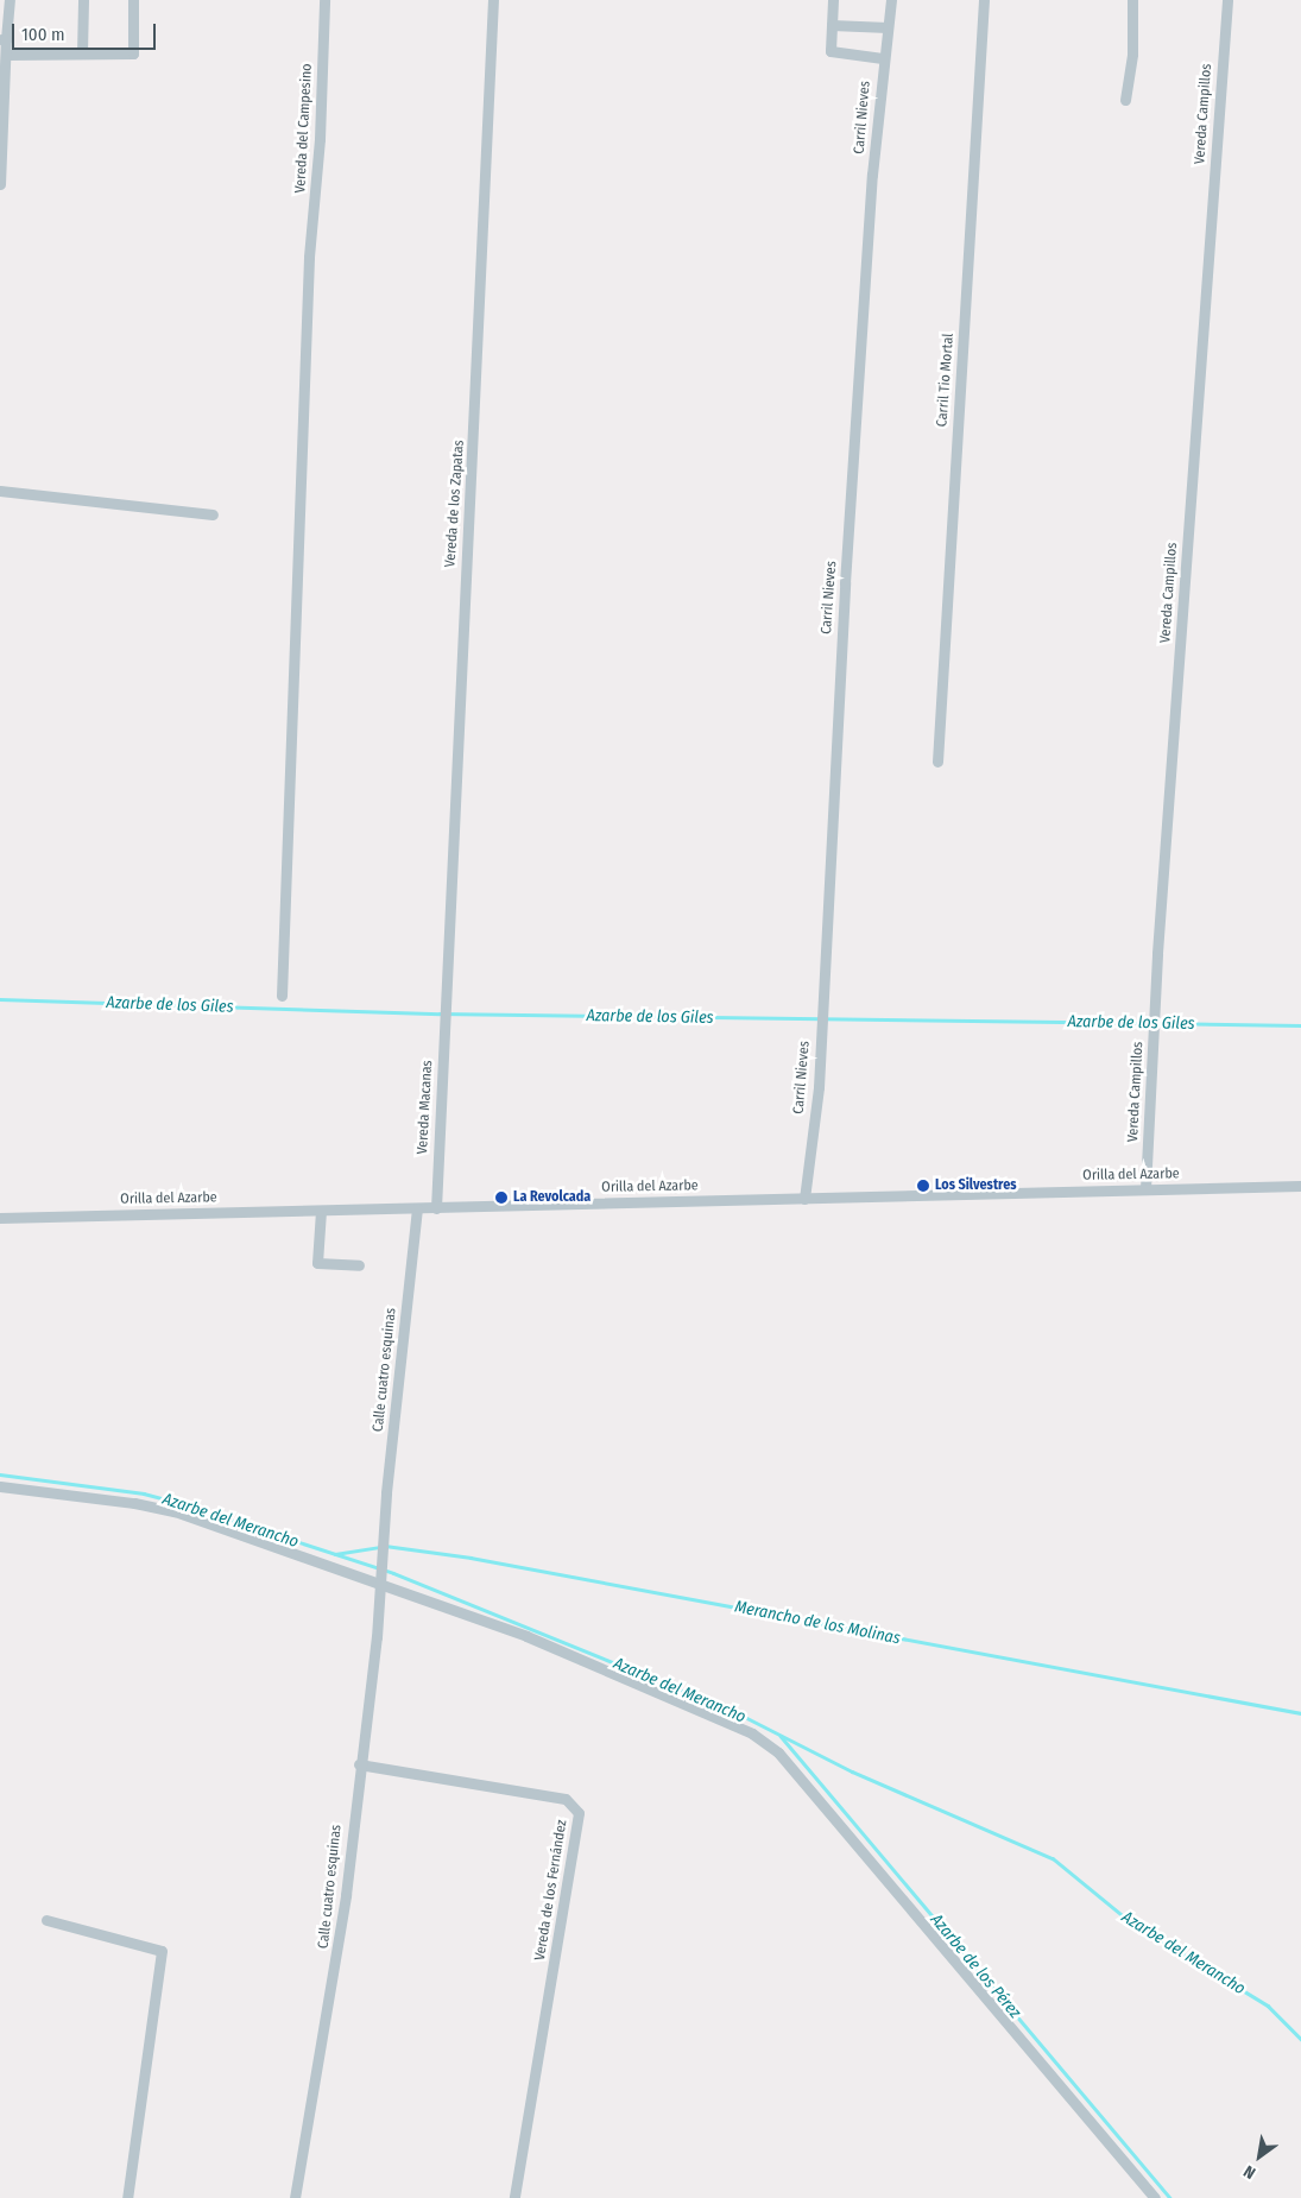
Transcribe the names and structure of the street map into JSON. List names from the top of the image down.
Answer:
{
  "streets": {
    "street": [
      "Vereda Campillos",
      "Carril Nieves",
      "Vereda del Campesino",
      "Carril Tio Mortal",
      "Vereda de los Zapatas",
      "Vereda Macanas",
      "Orilla del Azarbe",
      "Calle cuatro esquinas",
      "Vereda de los Fernández"
    ]
  },
  "crossings": [
    ["Vereda Campillos", "Orilla del Azarbe"],
    ["Carril Nieves", "Orilla del Azarbe"],
    ["Vereda de los Zapatas", "Vereda Macanas"],
    ["Vereda Macanas", "Orilla del Azarbe"],
    ["Orilla del Azarbe", "Calle cuatro esquinas"],
    ["Calle cuatro esquinas", "Vereda de los Fernández"]
  ],
  "water": [
    "Azarbe de los Giles",
    "Azarbe del Merancho",
    "Merancho de los Molinas",
    "Azarbe de los Pérez"
  ],
  "places": ["Los Silvestres", "La Revolcada"],
  "scale_bar": "100 m",
  "north": "bottom left"
}
